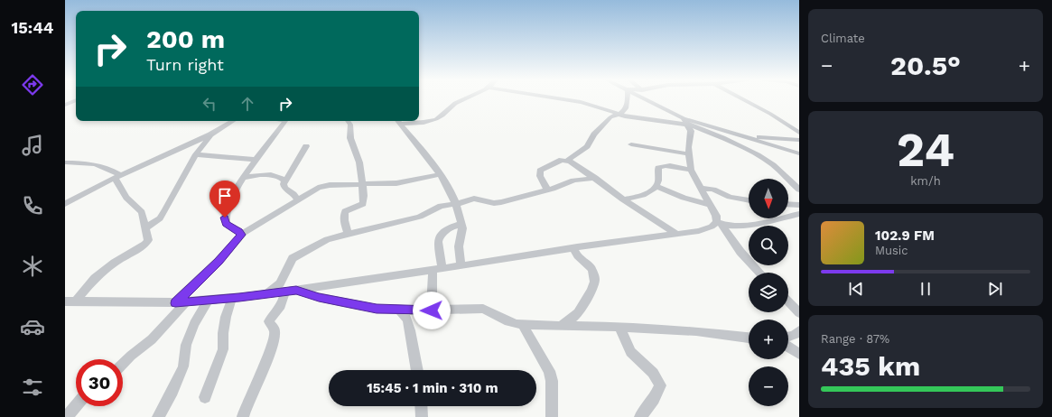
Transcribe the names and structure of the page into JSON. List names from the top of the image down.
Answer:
{
  "north": "bottom",
  "page": {
    "tabs": "15:44",
    "tile": [
      "Climate",
      ["24", "km/h"],
      ["Range · 87%", "435 km"]
    ],
    "turn": ["200 m", "Turn right"],
    "heat": ["−", "20.5°", "+"],
    "map_buttons": ["+", "−"],
    "song": ["102.9 FM", "Music"],
    "limit": "30",
    "trip": "15:45 · 1 min · 310 m"
  }
}
